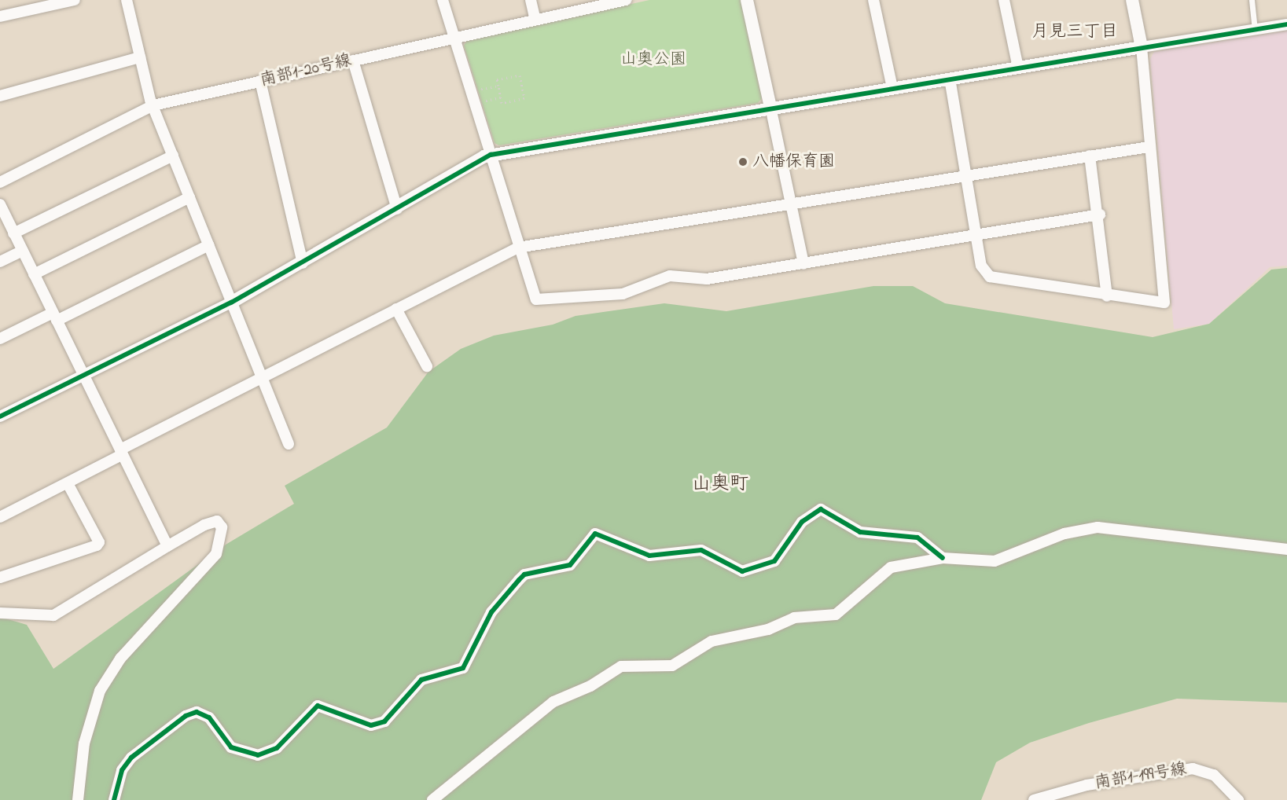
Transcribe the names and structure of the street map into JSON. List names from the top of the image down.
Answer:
{
  "streets": {
    "street": ["南部1-20号線", "南部1-199号線"]
  },
  "districts": ["月見三丁目", "山奥町"],
  "parks": ["山奥公園"],
  "places": ["八幡保育園"]
}
